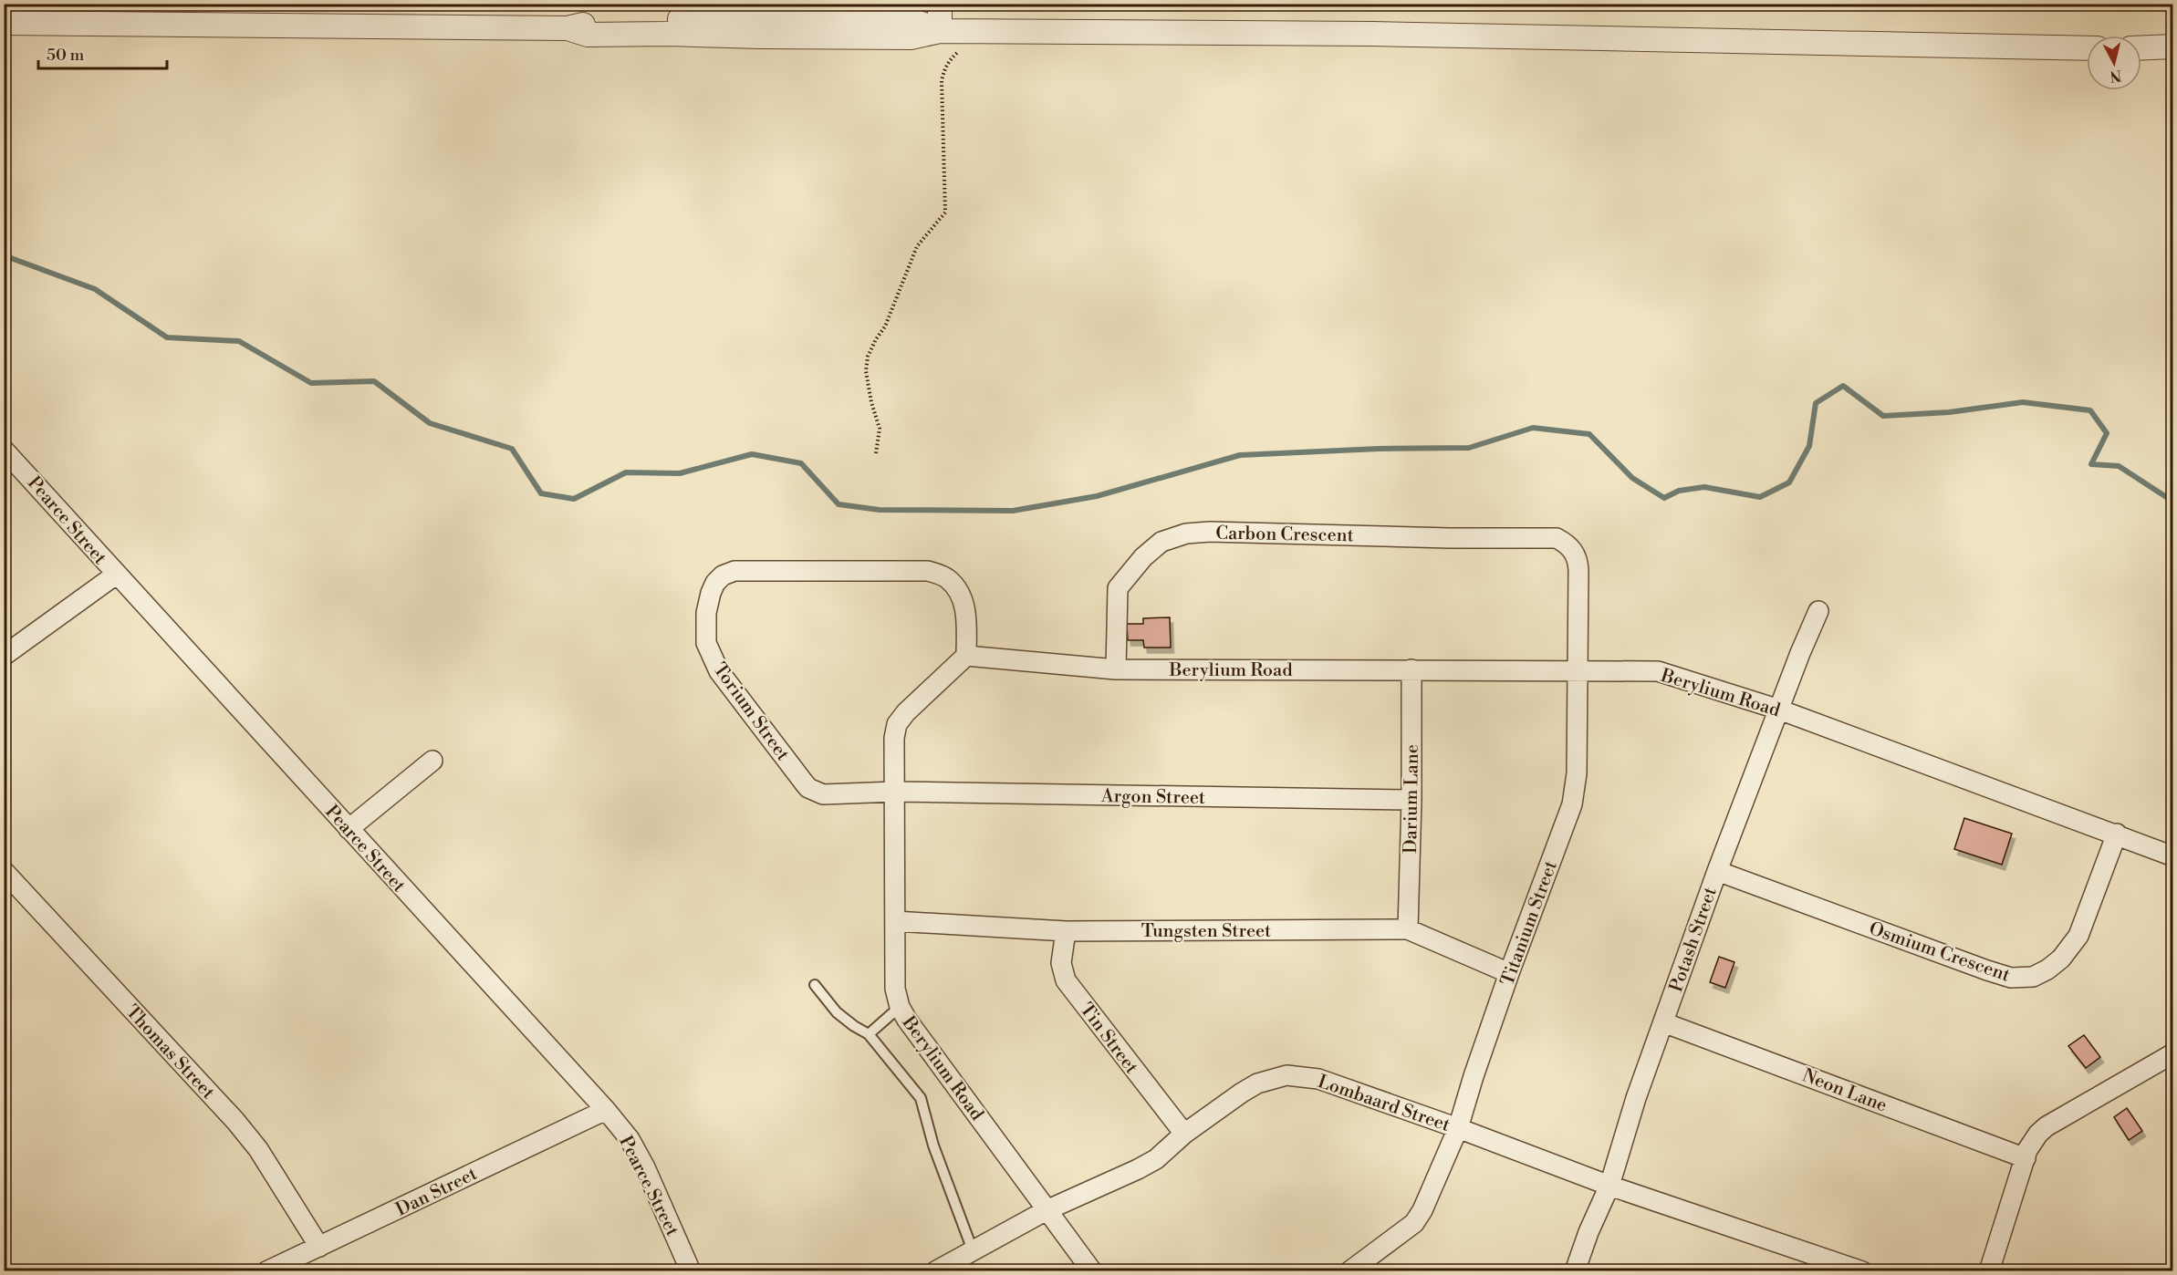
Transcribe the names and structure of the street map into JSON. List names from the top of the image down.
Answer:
{
  "streets": {
    "street": [
      "Pearce Street",
      "Carbon Crescent",
      "Berylium Road",
      "Torium Street",
      "Argon Street",
      "Darium Lane",
      "Titanium Street",
      "Tungsten Street",
      "Potash Street",
      "Osmium Crescent",
      "Tin Street",
      "Thomas Street",
      "Neon Lane",
      "Lombaard Street",
      "Dan Street"
    ]
  },
  "crossings": [
    ["Pearce Street", "Dan Street"],
    ["Carbon Crescent", "Berylium Road"],
    ["Carbon Crescent", "Titanium Street"],
    ["Berylium Road", "Torium Street"],
    ["Berylium Road", "Argon Street"],
    ["Berylium Road", "Darium Lane"],
    ["Berylium Road", "Titanium Street"],
    ["Berylium Road", "Tungsten Street"],
    ["Berylium Road", "Potash Street"],
    ["Berylium Road", "Osmium Crescent"],
    ["Berylium Road", "Lombaard Street"],
    ["Torium Street", "Argon Street"],
    ["Argon Street", "Darium Lane"],
    ["Darium Lane", "Tungsten Street"],
    ["Titanium Street", "Tungsten Street"],
    ["Titanium Street", "Lombaard Street"],
    ["Tungsten Street", "Tin Street"],
    ["Potash Street", "Osmium Crescent"],
    ["Potash Street", "Neon Lane"],
    ["Potash Street", "Lombaard Street"],
    ["Tin Street", "Lombaard Street"],
    ["Thomas Street", "Dan Street"]
  ],
  "scale_bar": "50 m",
  "north": "bottom"
}
